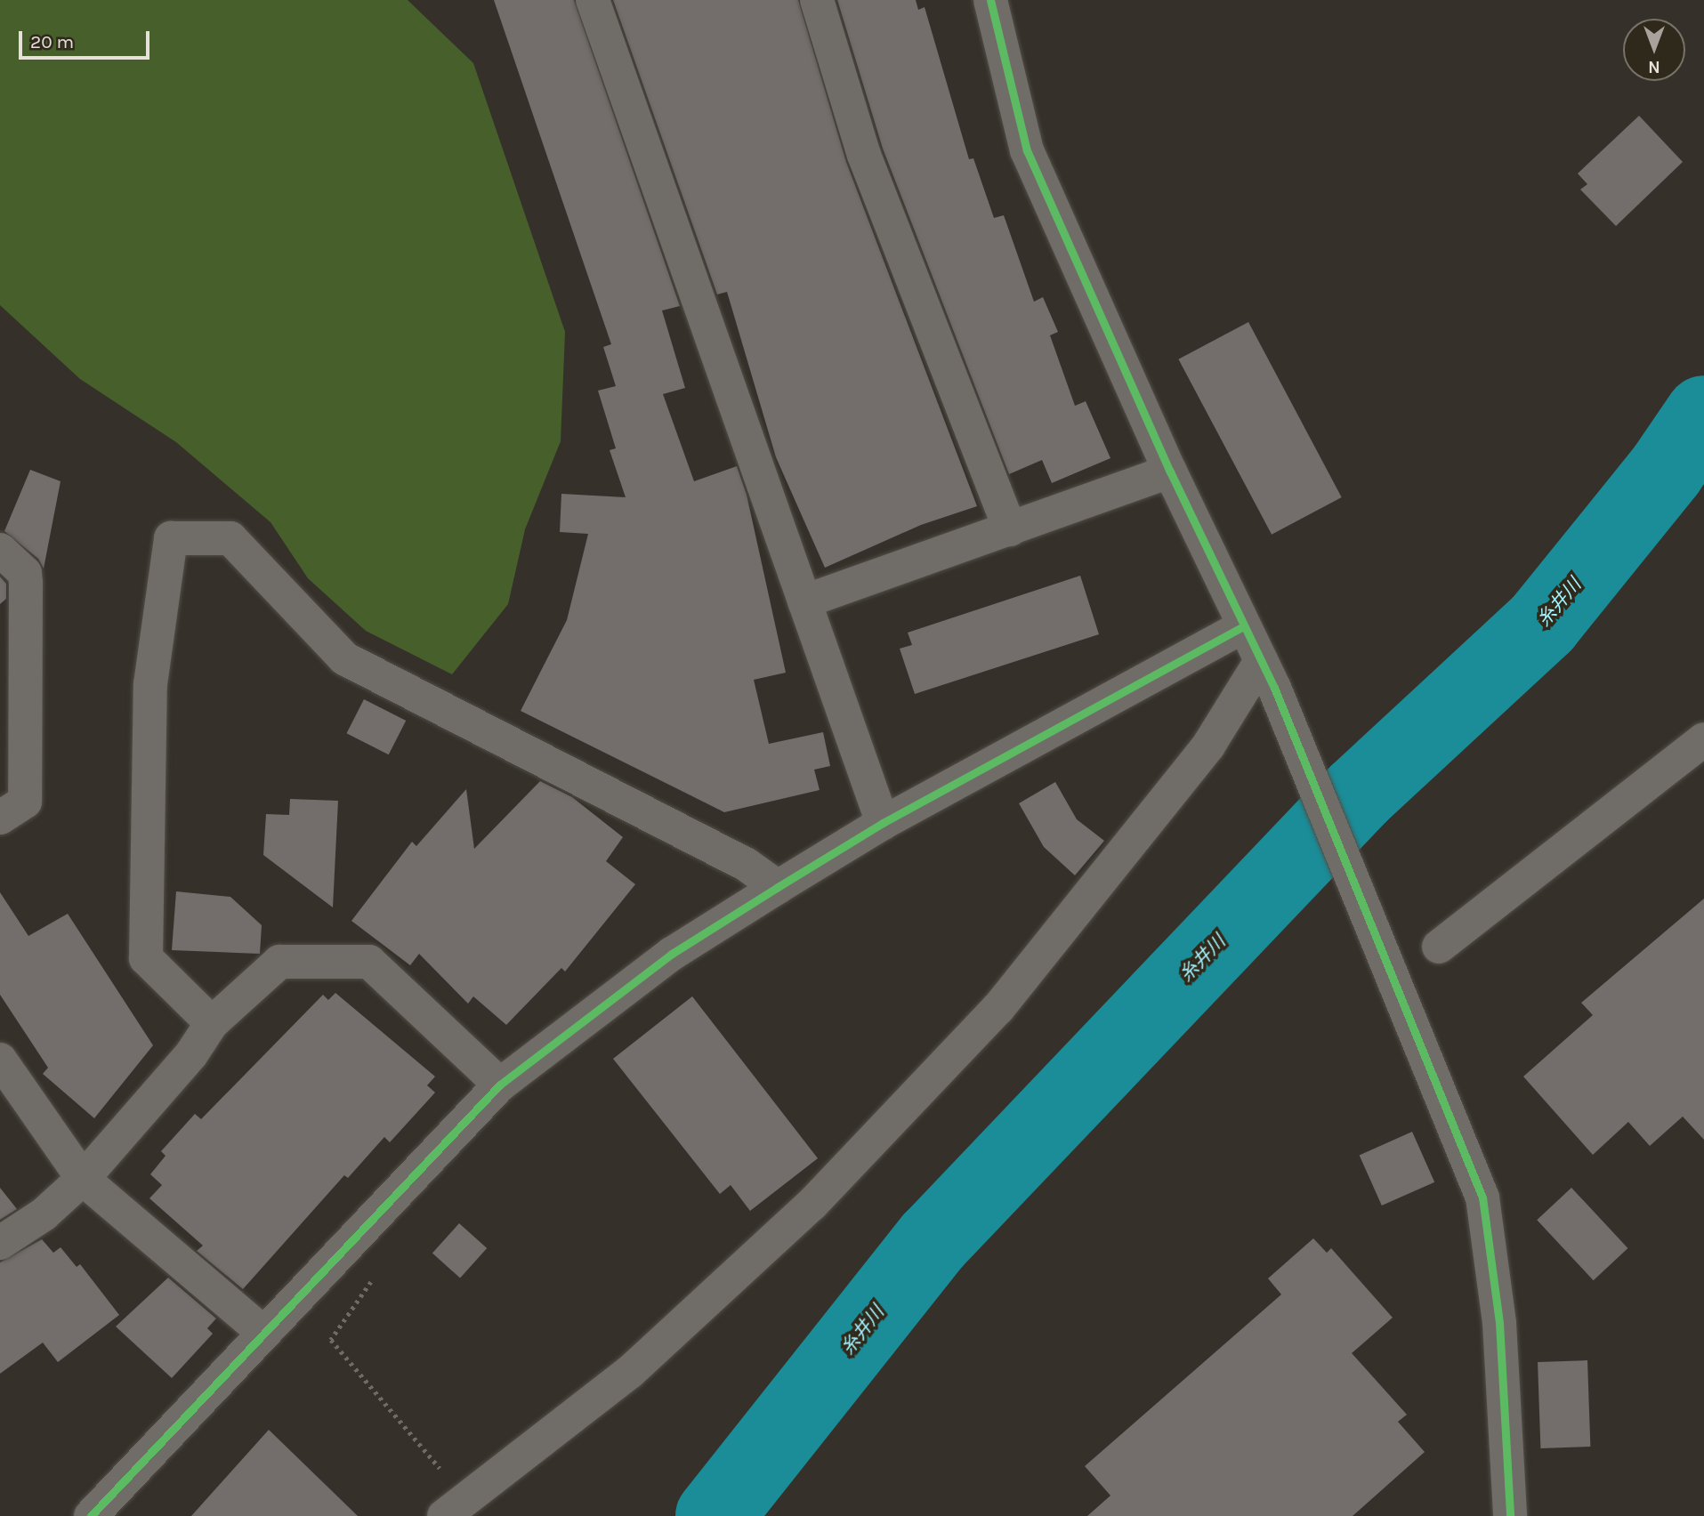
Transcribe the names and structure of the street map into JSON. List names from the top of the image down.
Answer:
{
  "water": ["糸井川"],
  "scale_bar": "20 m",
  "north": "bottom"
}
